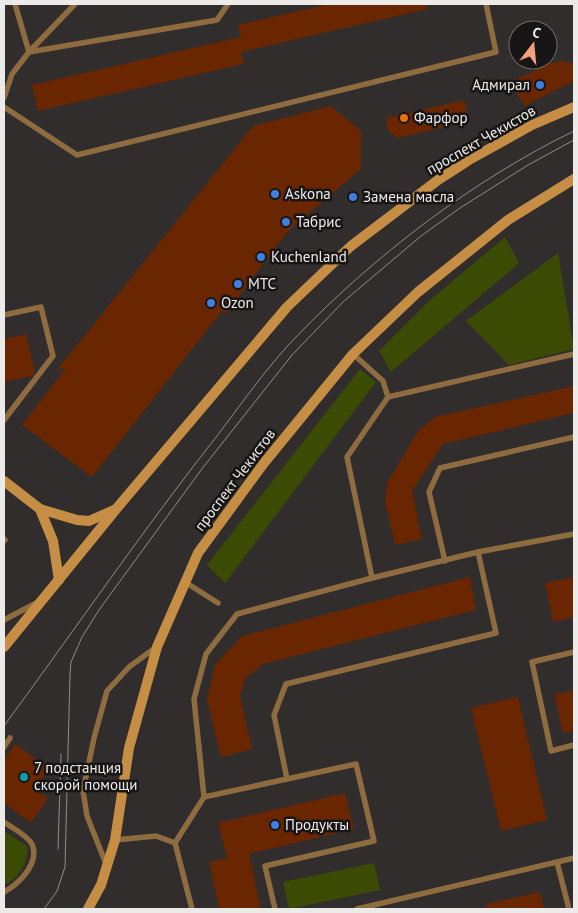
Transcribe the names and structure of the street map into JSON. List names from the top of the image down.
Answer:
{
  "streets": {
    "main road": ["проспект Чекистов"]
  },
  "places": [
    "Адмирал",
    "Фарфор",
    "Askona",
    "Замена масла",
    "Табрис",
    "Kuchenland",
    "МТС",
    "Ozon",
    "7 подстанция скорой помощи",
    "Продукты"
  ],
  "north": "top"
}
